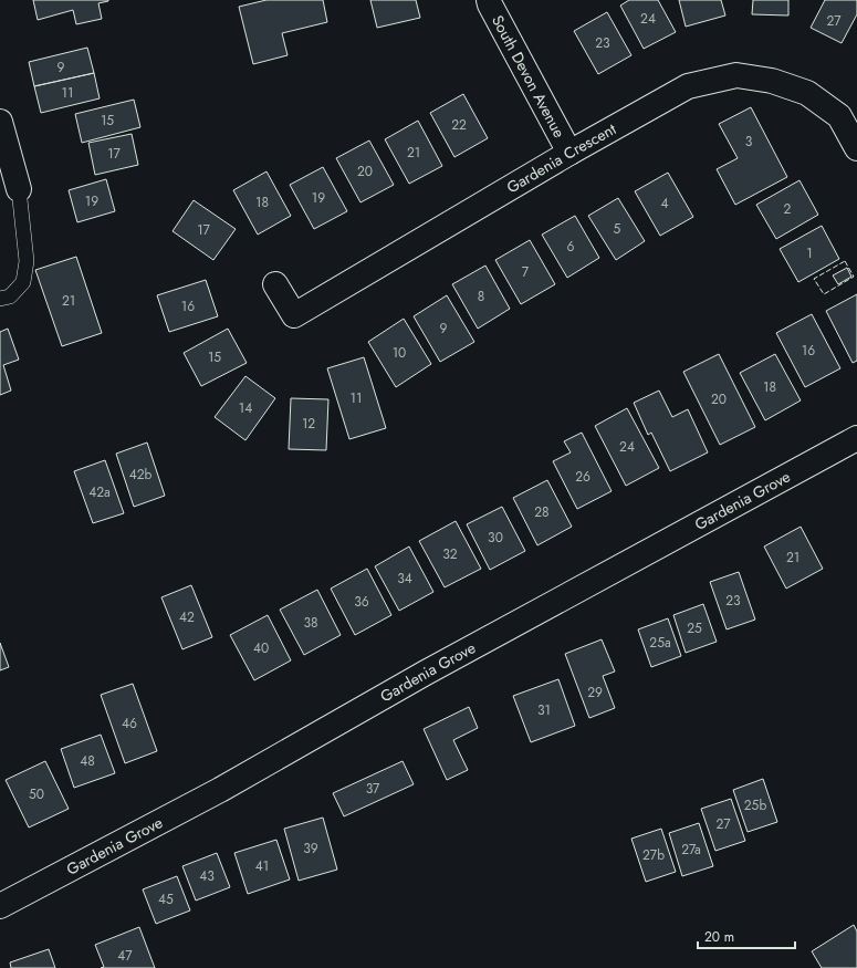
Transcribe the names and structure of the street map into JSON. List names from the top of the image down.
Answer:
{
  "streets": {
    "street": ["South Devon Avenue", "Gardenia Crescent", "Gardenia Grove"]
  },
  "crossings": [
    ["South Devon Avenue", "Gardenia Crescent"]
  ],
  "house_numbers": [
    "24",
    "27",
    "23",
    "9",
    "11",
    "15",
    "22",
    "3",
    "21",
    "17",
    "20",
    "19",
    "19",
    "18",
    "4",
    "2",
    "5",
    "17",
    "6",
    "1",
    "7",
    "8",
    "21",
    "16",
    "9",
    "16",
    "10",
    "15",
    "18",
    "11",
    "20",
    "14",
    "12",
    "24",
    "42b",
    "26",
    "42a",
    "28",
    "30",
    "32",
    "21",
    "34",
    "23",
    "36",
    "42",
    "38",
    "25",
    "25a",
    "40",
    "29",
    "31",
    "46",
    "48",
    "37",
    "50",
    "25b",
    "27",
    "39",
    "27a",
    "27b",
    "41",
    "43",
    "45",
    "47"
  ],
  "scale_bar": "20 m"
}
